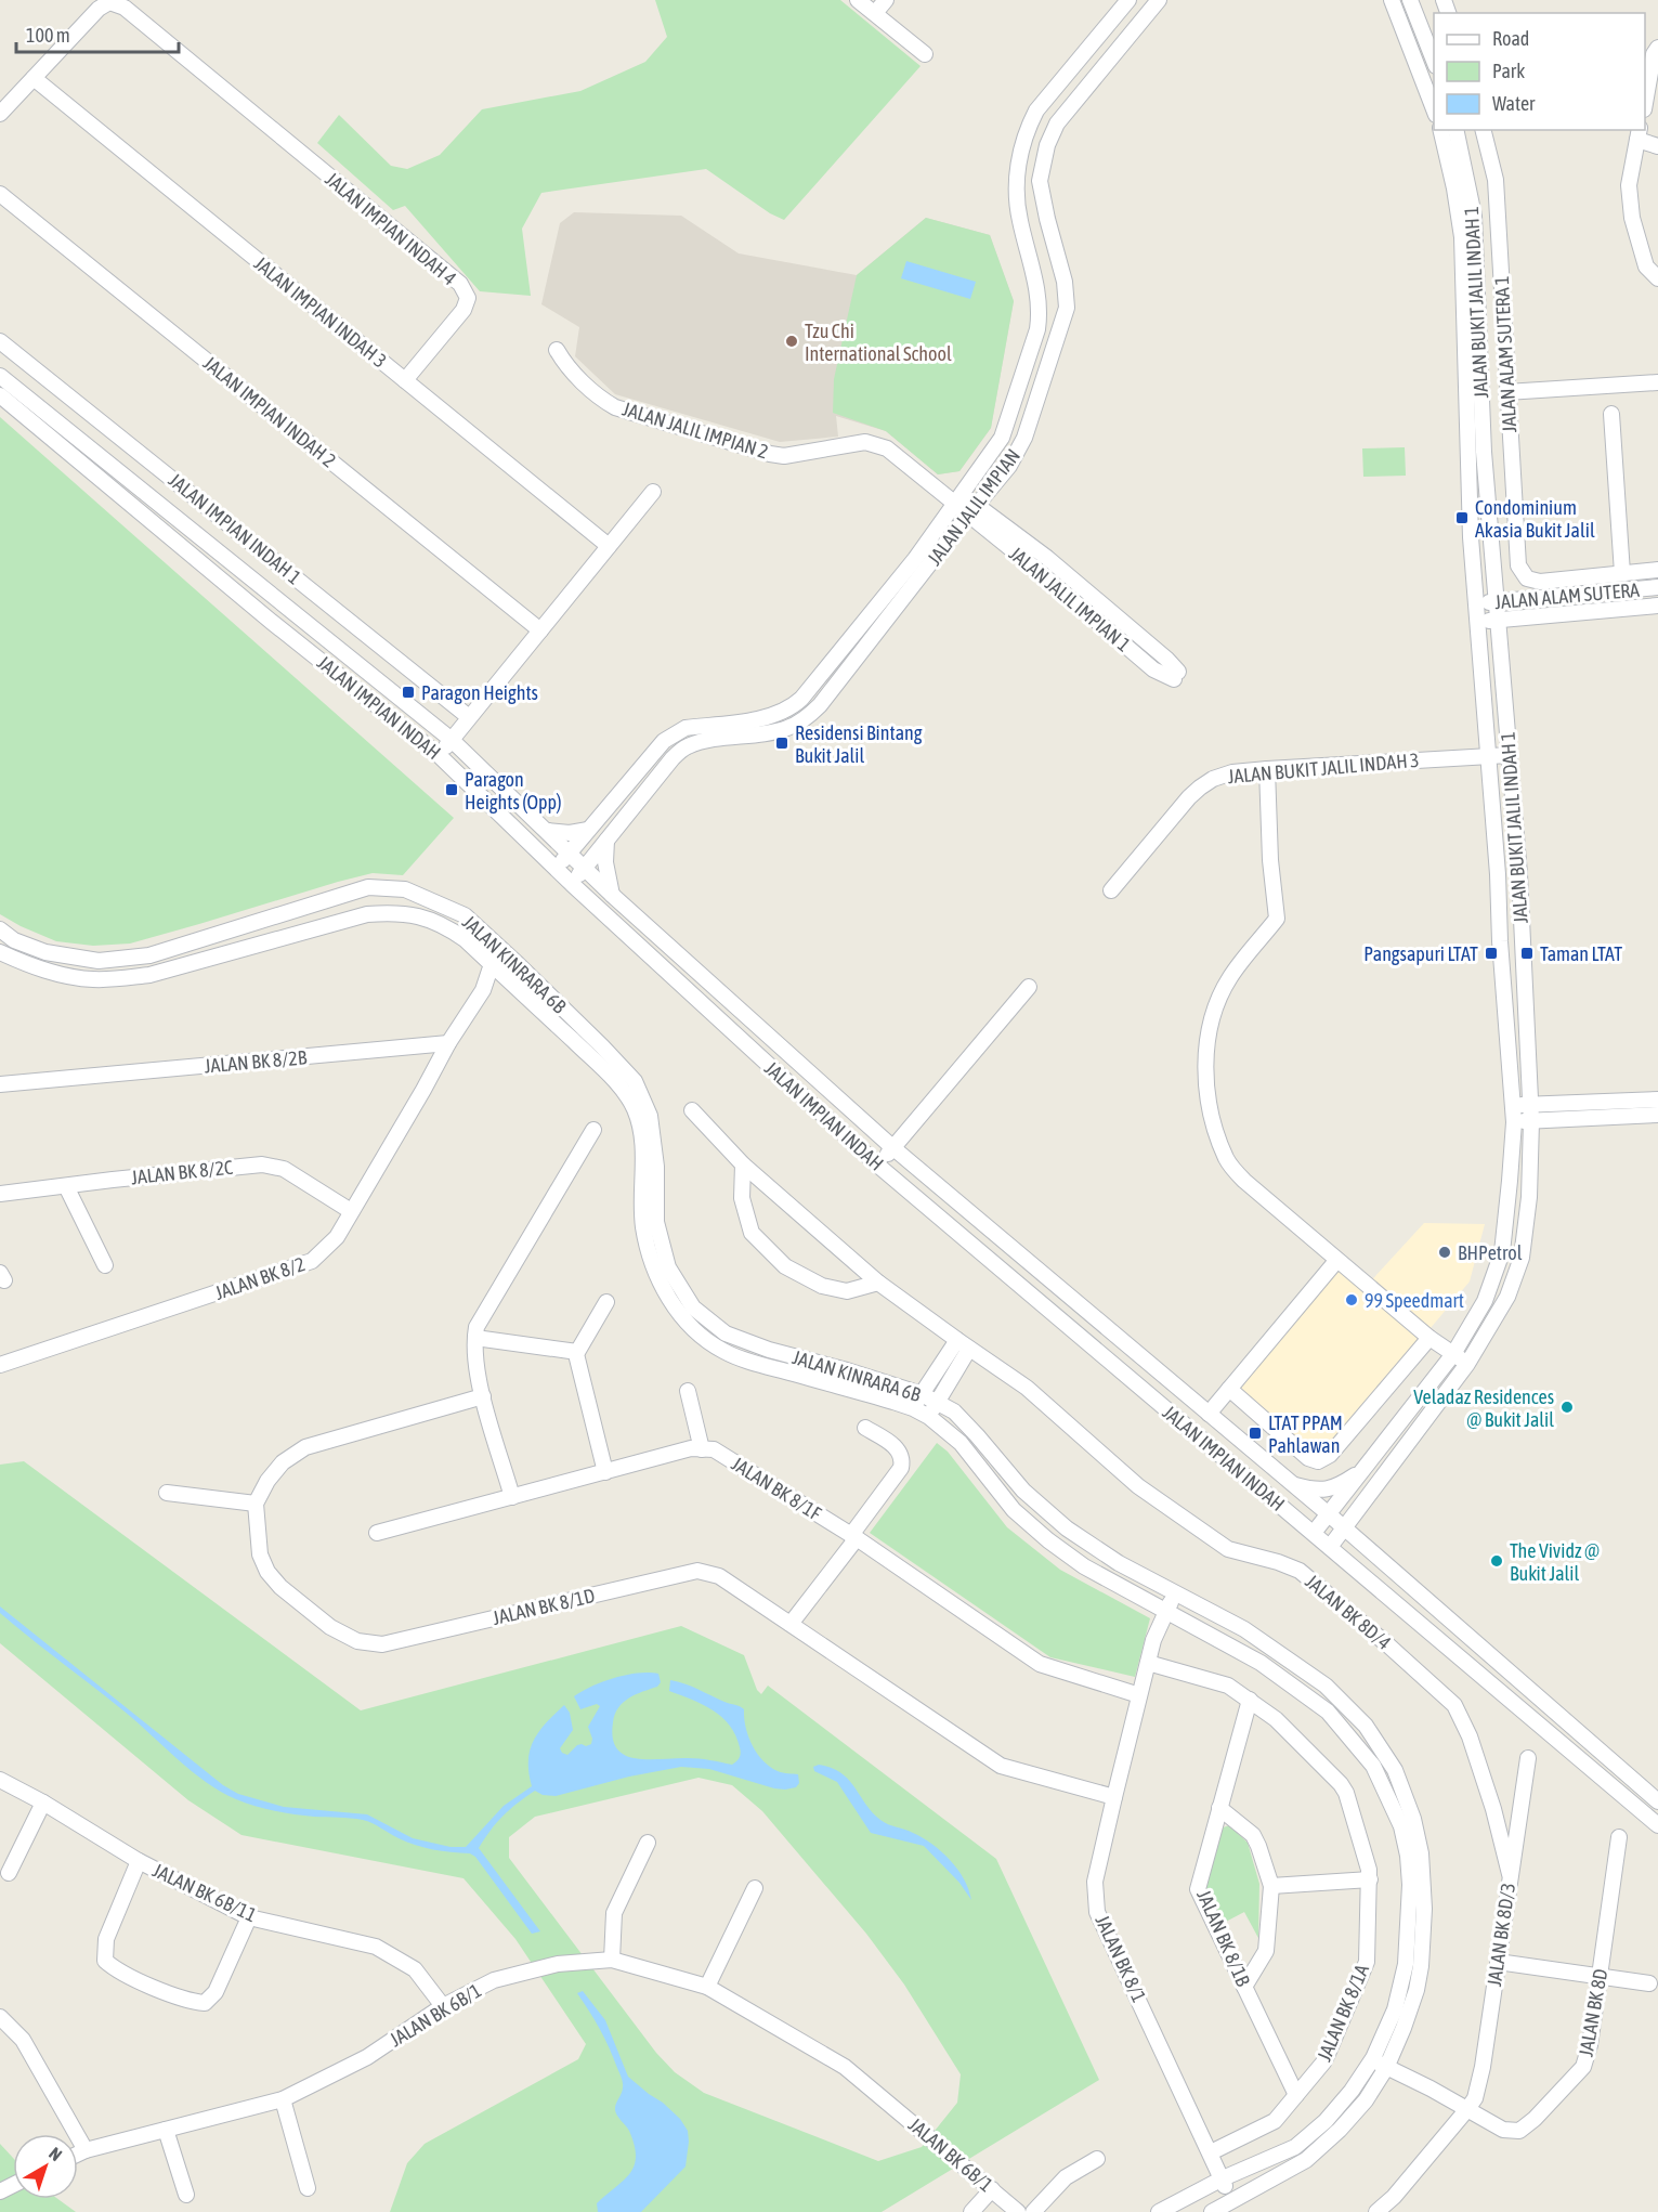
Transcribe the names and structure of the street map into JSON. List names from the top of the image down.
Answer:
{
  "streets": {
    "street": [
      "JALAN IMPIAN INDAH 4",
      "JALAN BUKIT JALIL INDAH 1",
      "JALAN IMPIAN INDAH 3",
      "JALAN ALAM SUTERA 1",
      "JALAN IMPIAN INDAH 2",
      "JALAN JALIL IMPIAN 2",
      "JALAN JALIL IMPIAN",
      "JALAN IMPIAN INDAH 1",
      "JALAN ALAM SUTERA",
      "JALAN JALIL IMPIAN 1",
      "JALAN IMPIAN INDAH",
      "JALAN BUKIT JALIL INDAH 3",
      "JALAN KINRARA 6B",
      "JALAN BK 8/2B",
      "JALAN BK 8/2C",
      "JALAN BK 8/2",
      "JALAN BK 8/1F",
      "JALAN BK 8/1D",
      "JALAN BK 8D/4",
      "JALAN BK 6B/11",
      "JALAN BK 8D/3",
      "JALAN BK 8/1B",
      "JALAN BK 8/1",
      "JALAN BK 8/1A",
      "JALAN BK 8D",
      "JALAN BK 6B/1"
    ]
  },
  "crossings": [
    ["JALAN IMPIAN INDAH 4", "JALAN IMPIAN INDAH 3"],
    ["JALAN BUKIT JALIL INDAH 1", "JALAN ALAM SUTERA"],
    ["JALAN BUKIT JALIL INDAH 1", "JALAN IMPIAN INDAH"],
    ["JALAN BUKIT JALIL INDAH 1", "JALAN BUKIT JALIL INDAH 3"],
    ["JALAN JALIL IMPIAN 2", "JALAN JALIL IMPIAN"],
    ["JALAN JALIL IMPIAN 2", "JALAN JALIL IMPIAN 1"],
    ["JALAN JALIL IMPIAN", "JALAN JALIL IMPIAN 1"],
    ["JALAN JALIL IMPIAN", "JALAN IMPIAN INDAH"],
    ["JALAN KINRARA 6B", "JALAN BK 8/1"],
    ["JALAN KINRARA 6B", "JALAN BK 8D"],
    ["JALAN BK 8/2B", "JALAN BK 8/2"],
    ["JALAN BK 8/2C", "JALAN BK 8/2"],
    ["JALAN BK 8/1F", "JALAN BK 8/1"],
    ["JALAN BK 8/1D", "JALAN BK 8/1"],
    ["JALAN BK 8D/4", "JALAN BK 8D/3"],
    ["JALAN BK 6B/11", "JALAN BK 6B/1"],
    ["JALAN BK 8D/3", "JALAN BK 8D"],
    ["JALAN BK 8/1B", "JALAN BK 8/1A"],
    ["JALAN BK 8/1", "JALAN BK 8/1A"]
  ],
  "places": {
    "other": [
      "Tzu Chi International School",
      "BHPetrol",
      "99 Speedmart",
      "Veladaz Residences @ Bukit Jalil",
      "The Vividz @ Bukit Jalil"
    ],
    "transit": [
      "Condominium Akasia Bukit Jalil",
      "Paragon Heights",
      "Residensi Bintang Bukit Jalil",
      "Paragon Heights (Opp)",
      "Pangsapuri LTAT",
      "Taman LTAT",
      "LTAT PPAM Pahlawan"
    ]
  },
  "legend": ["Road", "Park", "Water"],
  "scale_bar": "100 m",
  "north": "top right"
}
